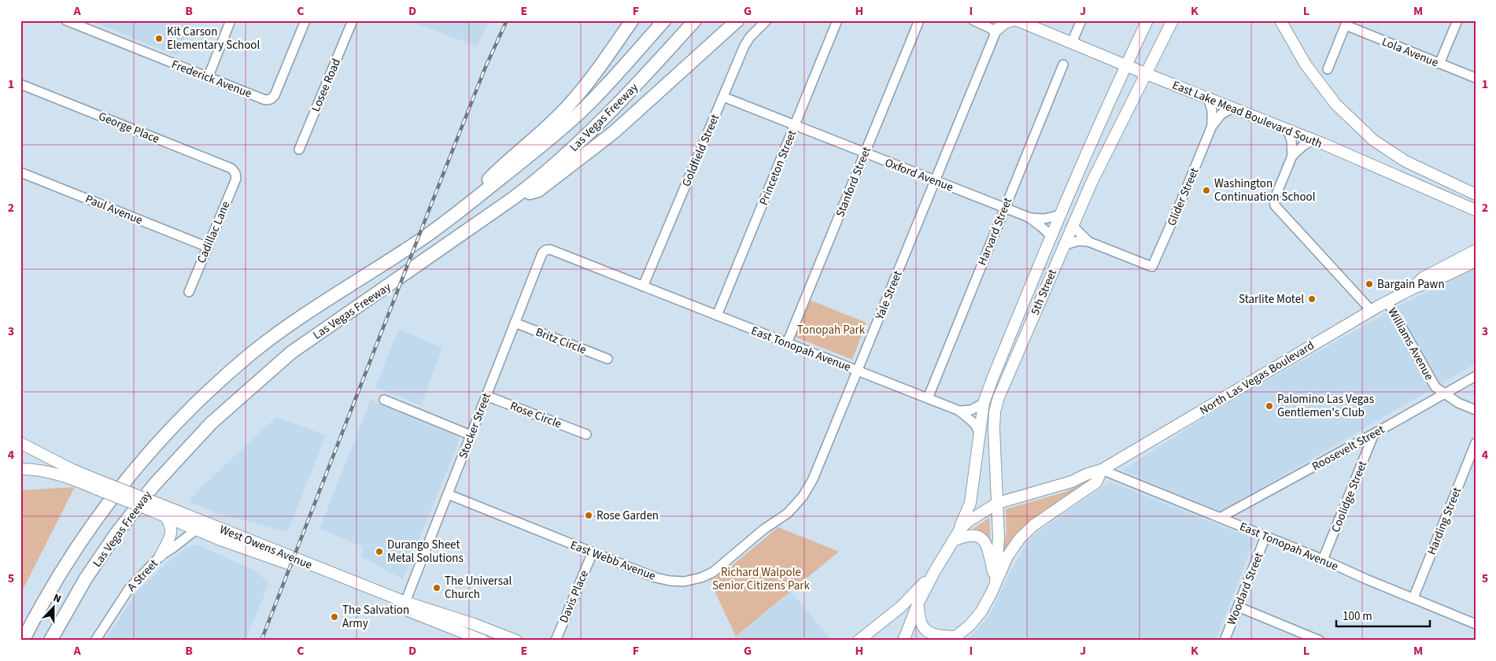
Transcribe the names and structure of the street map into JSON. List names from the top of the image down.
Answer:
{
  "streets": {
    "highway": ["Las Vegas Freeway"],
    "main road": [
      "East Lake Mead Boulevard South",
      "5th Street",
      "North Las Vegas Boulevard",
      "West Owens Avenue"
    ],
    "street": [
      "Lola Avenue",
      "Frederick Avenue",
      "Losee Road",
      "George Place",
      "Goldfield Street",
      "Princeton Street",
      "Oxford Avenue",
      "Stanford Street",
      "Glider Street",
      "Paul Avenue",
      "Harvard Street",
      "Cadillac Lane",
      "Yale Street",
      "Britz Circle",
      "Williams Avenue",
      "East Tonopah Avenue",
      "Rose Circle",
      "Stocker Street",
      "Roosevelt Street",
      "Coolidge Street",
      "Harding Street",
      "East Webb Avenue",
      "A Street",
      "Woodard Street",
      "Davis Place"
    ]
  },
  "crossings": [
    ["East Lake Mead Boulevard South", "Glider Street"],
    ["East Lake Mead Boulevard South", "5th Street"],
    ["George Place", "Cadillac Lane"],
    ["Goldfield Street", "Oxford Avenue"],
    ["Goldfield Street", "East Tonopah Avenue"],
    ["Princeton Street", "Oxford Avenue"],
    ["Princeton Street", "East Tonopah Avenue"],
    ["Oxford Avenue", "Stanford Street"],
    ["Oxford Avenue", "Harvard Street"],
    ["Oxford Avenue", "5th Street"],
    ["Oxford Avenue", "Yale Street"],
    ["Stanford Street", "East Tonopah Avenue"],
    ["Paul Avenue", "Cadillac Lane"],
    ["Harvard Street", "East Tonopah Avenue"],
    ["5th Street", "East Tonopah Avenue"],
    ["5th Street", "North Las Vegas Boulevard"],
    ["Yale Street", "East Tonopah Avenue"],
    ["Yale Street", "East Webb Avenue"],
    ["Britz Circle", "Stocker Street"],
    ["Williams Avenue", "North Las Vegas Boulevard"],
    ["Williams Avenue", "Roosevelt Street"],
    ["East Tonopah Avenue", "North Las Vegas Boulevard"],
    ["East Tonopah Avenue", "Stocker Street"],
    ["East Tonopah Avenue", "Roosevelt Street"],
    ["East Tonopah Avenue", "Coolidge Street"],
    ["East Tonopah Avenue", "Harding Street"],
    ["East Tonopah Avenue", "Woodard Street"],
    ["Rose Circle", "Stocker Street"],
    ["Stocker Street", "West Owens Avenue"],
    ["Stocker Street", "East Webb Avenue"],
    ["Roosevelt Street", "Coolidge Street"],
    ["West Owens Avenue", "A Street"],
    ["East Webb Avenue", "Davis Place"]
  ],
  "parks": ["Tonopah Park", "Richard Walpole Senior Citizens Park"],
  "places": [
    "Kit Carson Elementary School",
    "Washington Continuation School",
    "Bargain Pawn",
    "Starlite Motel",
    "Palomino Las Vegas Gentlemen's Club",
    "Rose Garden",
    "Durango Sheet Metal Solutions",
    "The Universal Church",
    "The Salvation Army"
  ],
  "scale_bar": "100 m",
  "north": "top",
  "grid": {
    "columns": [
      "A",
      "B",
      "C",
      "D",
      "E",
      "F",
      "G",
      "H",
      "I",
      "J",
      "K",
      "L",
      "M"
    ],
    "rows": [
      "1",
      "2",
      "3",
      "4",
      "5"
    ]
  }
}
